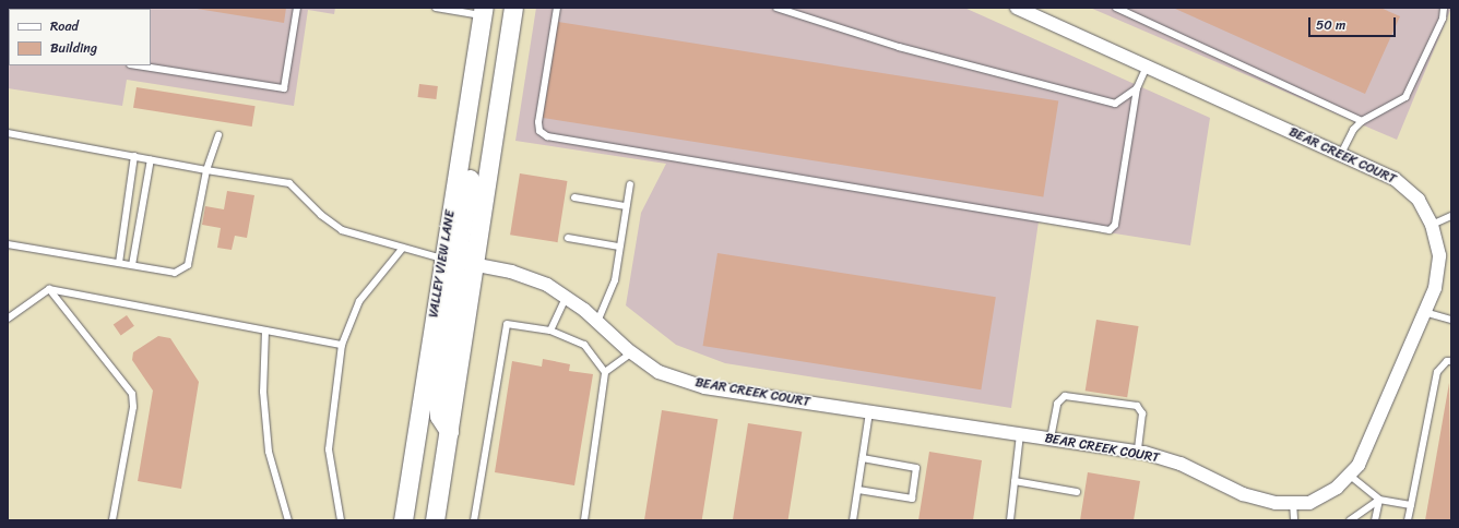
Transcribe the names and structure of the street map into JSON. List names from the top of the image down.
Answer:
{
  "streets": {
    "main road": ["VALLEY VIEW LANE"],
    "street": ["BEAR CREEK COURT"]
  },
  "crossings": [
    ["BEAR CREEK COURT", "VALLEY VIEW LANE"]
  ],
  "legend": ["Road", "Building"],
  "scale_bar": "50 m"
}
